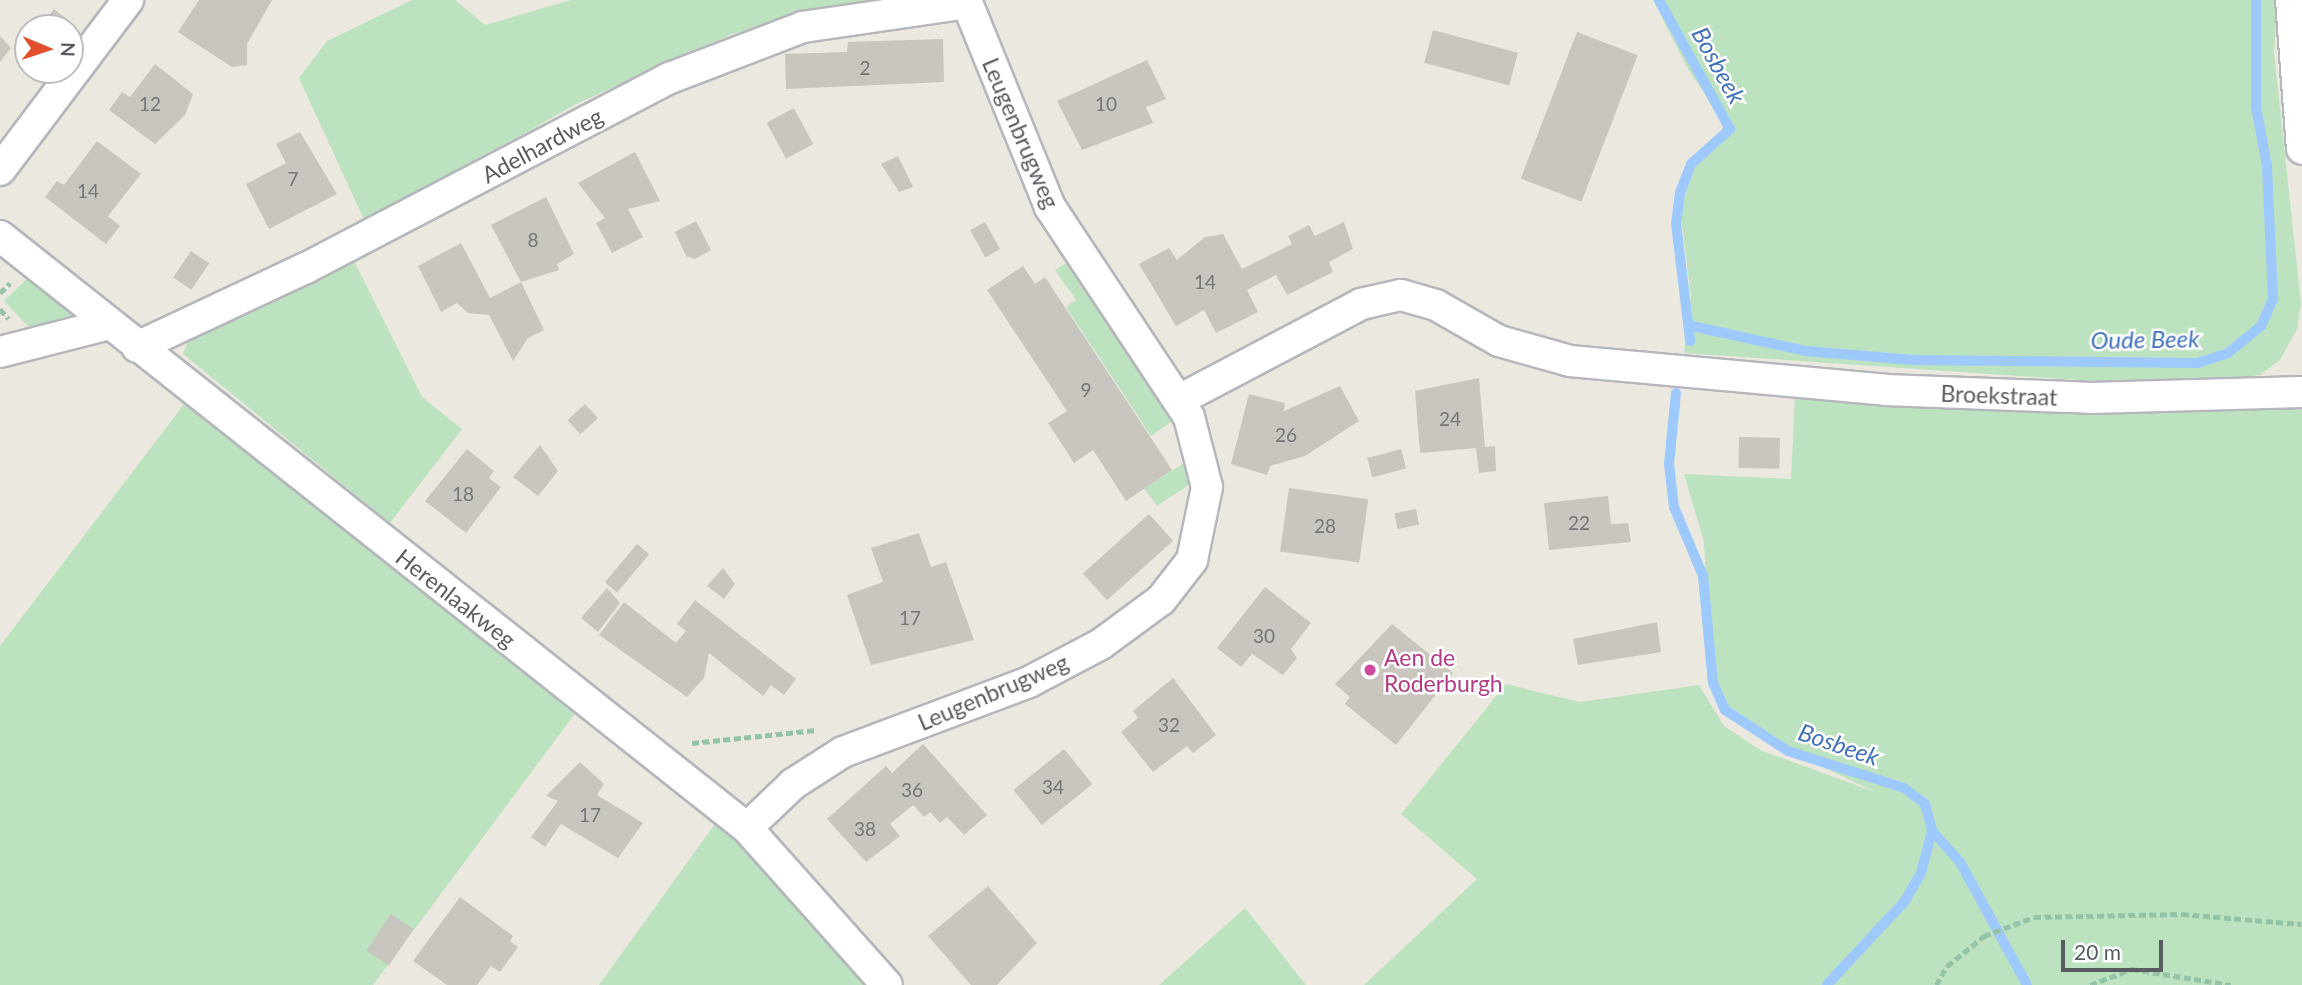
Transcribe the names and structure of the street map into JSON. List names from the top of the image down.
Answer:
{
  "streets": {
    "street": [
      "Leugenbrugweg",
      "Adelhardweg",
      "Broekstraat",
      "Herenlaakweg"
    ]
  },
  "crossings": [
    ["Leugenbrugweg", "Adelhardweg"],
    ["Leugenbrugweg", "Broekstraat"],
    ["Leugenbrugweg", "Herenlaakweg"],
    ["Adelhardweg", "Herenlaakweg"]
  ],
  "water": ["Bosbeek", "Oude Beek"],
  "places": ["Aen de Roderburgh"],
  "house_numbers": [
    "2",
    "12",
    "10",
    "7",
    "14",
    "8",
    "14",
    "9",
    "24",
    "26",
    "18",
    "22",
    "28",
    "17",
    "30",
    "32",
    "34",
    "36",
    "17",
    "38"
  ],
  "scale_bar": "20 m",
  "north": "right"
}
